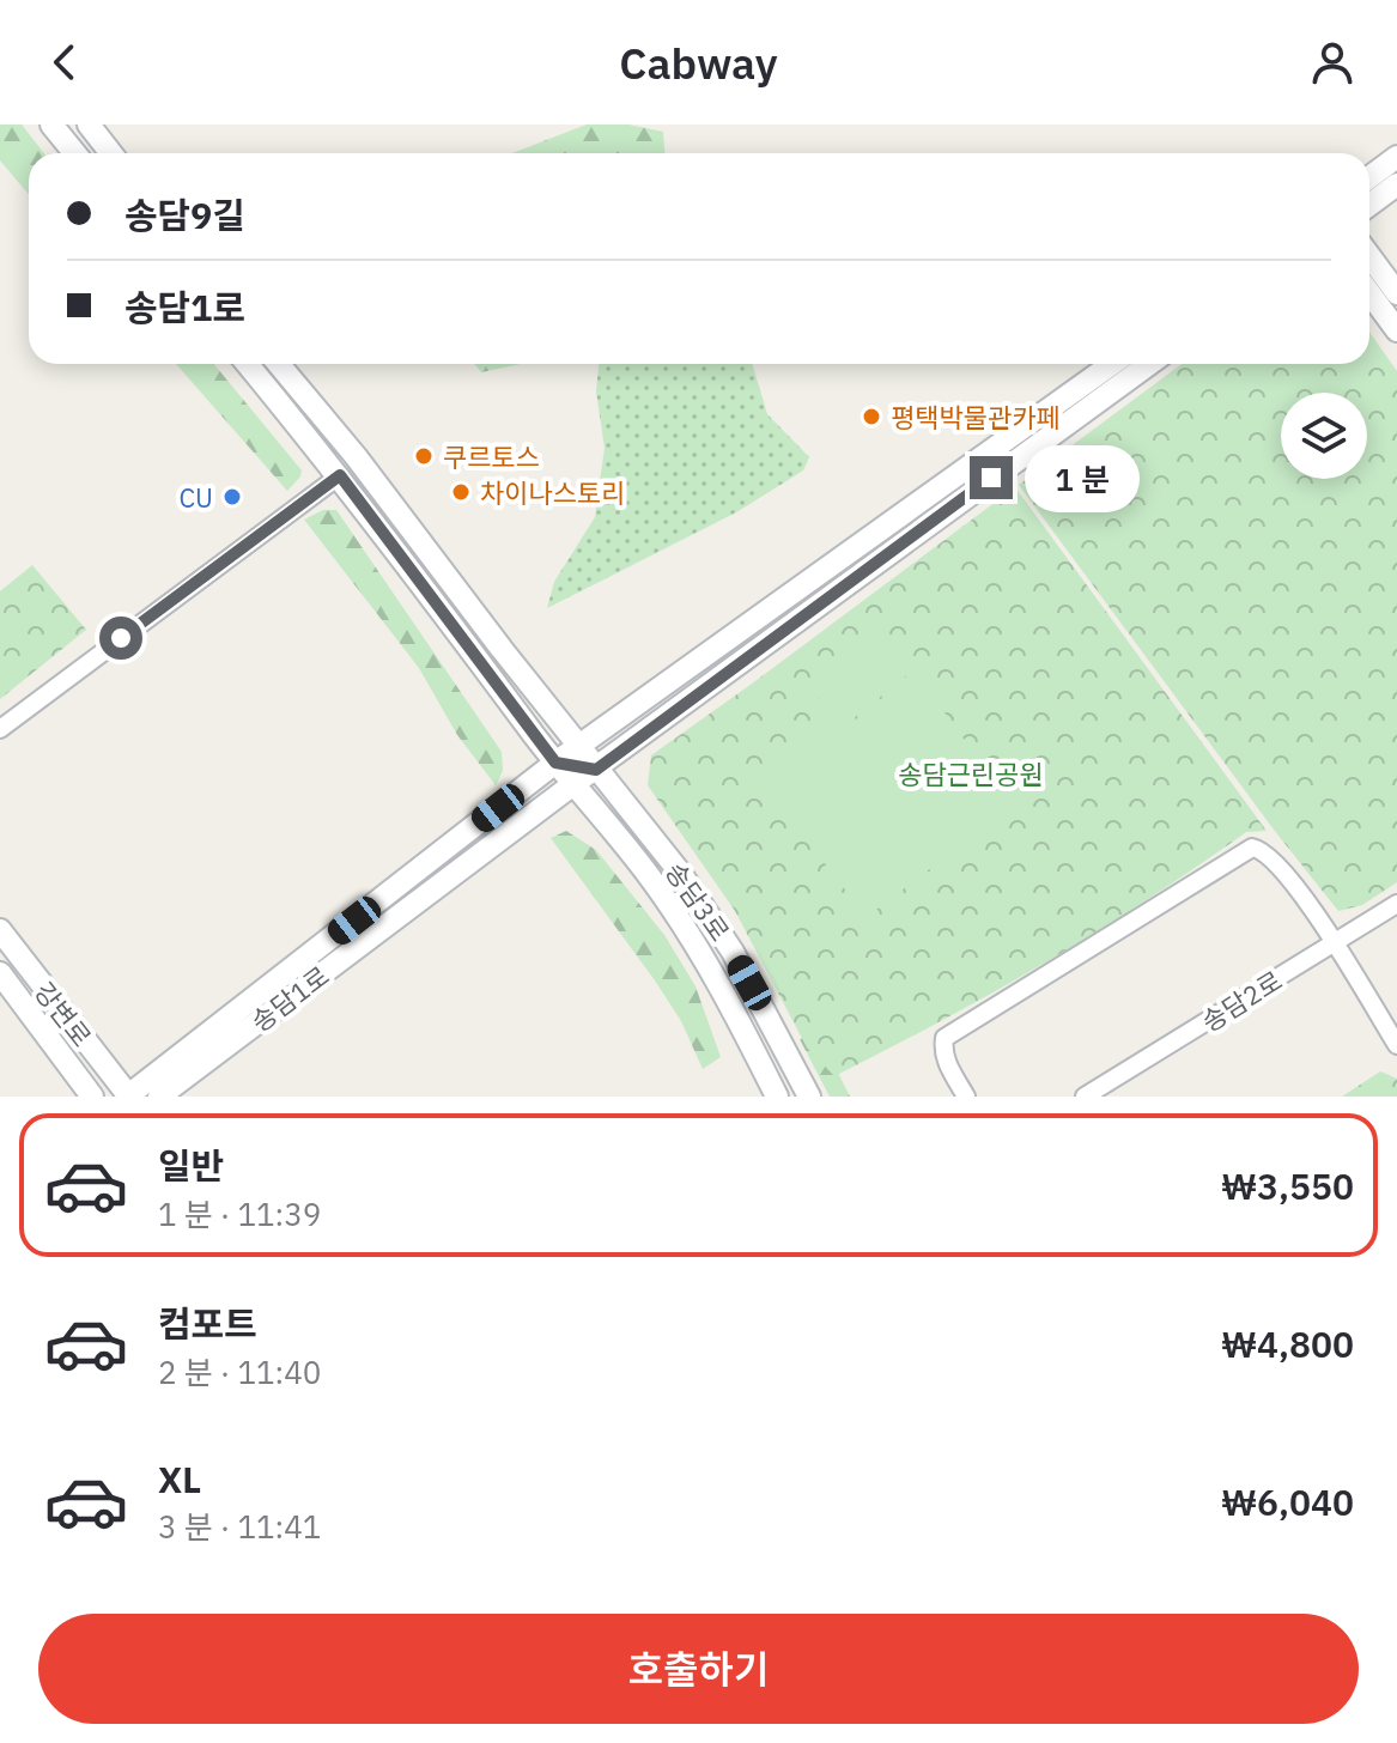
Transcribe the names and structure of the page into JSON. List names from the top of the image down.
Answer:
{
  "streets": {
    "main road": ["송담3로", "송담1로", "강변로"],
    "street": ["송담2로"]
  },
  "crossings": [
    ["송담3로", "송담1로"],
    ["송담1로", "강변로"]
  ],
  "parks": ["송담근린공원"],
  "places": [
    "평택박물관카페",
    "쿠르토스",
    "차이나스토리",
    "CU"
  ],
  "page": {
    "header": "Cabway",
    "banner": ["송담9길", "송담1로"],
    "bubble": "1 분",
    "list": [
      {
        "name": "일반",
        "note": "1 분 · 11:39",
        "value": "₩3,550"
      },
      {
        "name": "컴포트",
        "note": "2 분 · 11:40",
        "value": "₩4,800"
      },
      {
        "name": "XL",
        "note": "3 분 · 11:41",
        "value": "₩6,040"
      }
    ],
    "buttons": "호출하기"
  }
}
